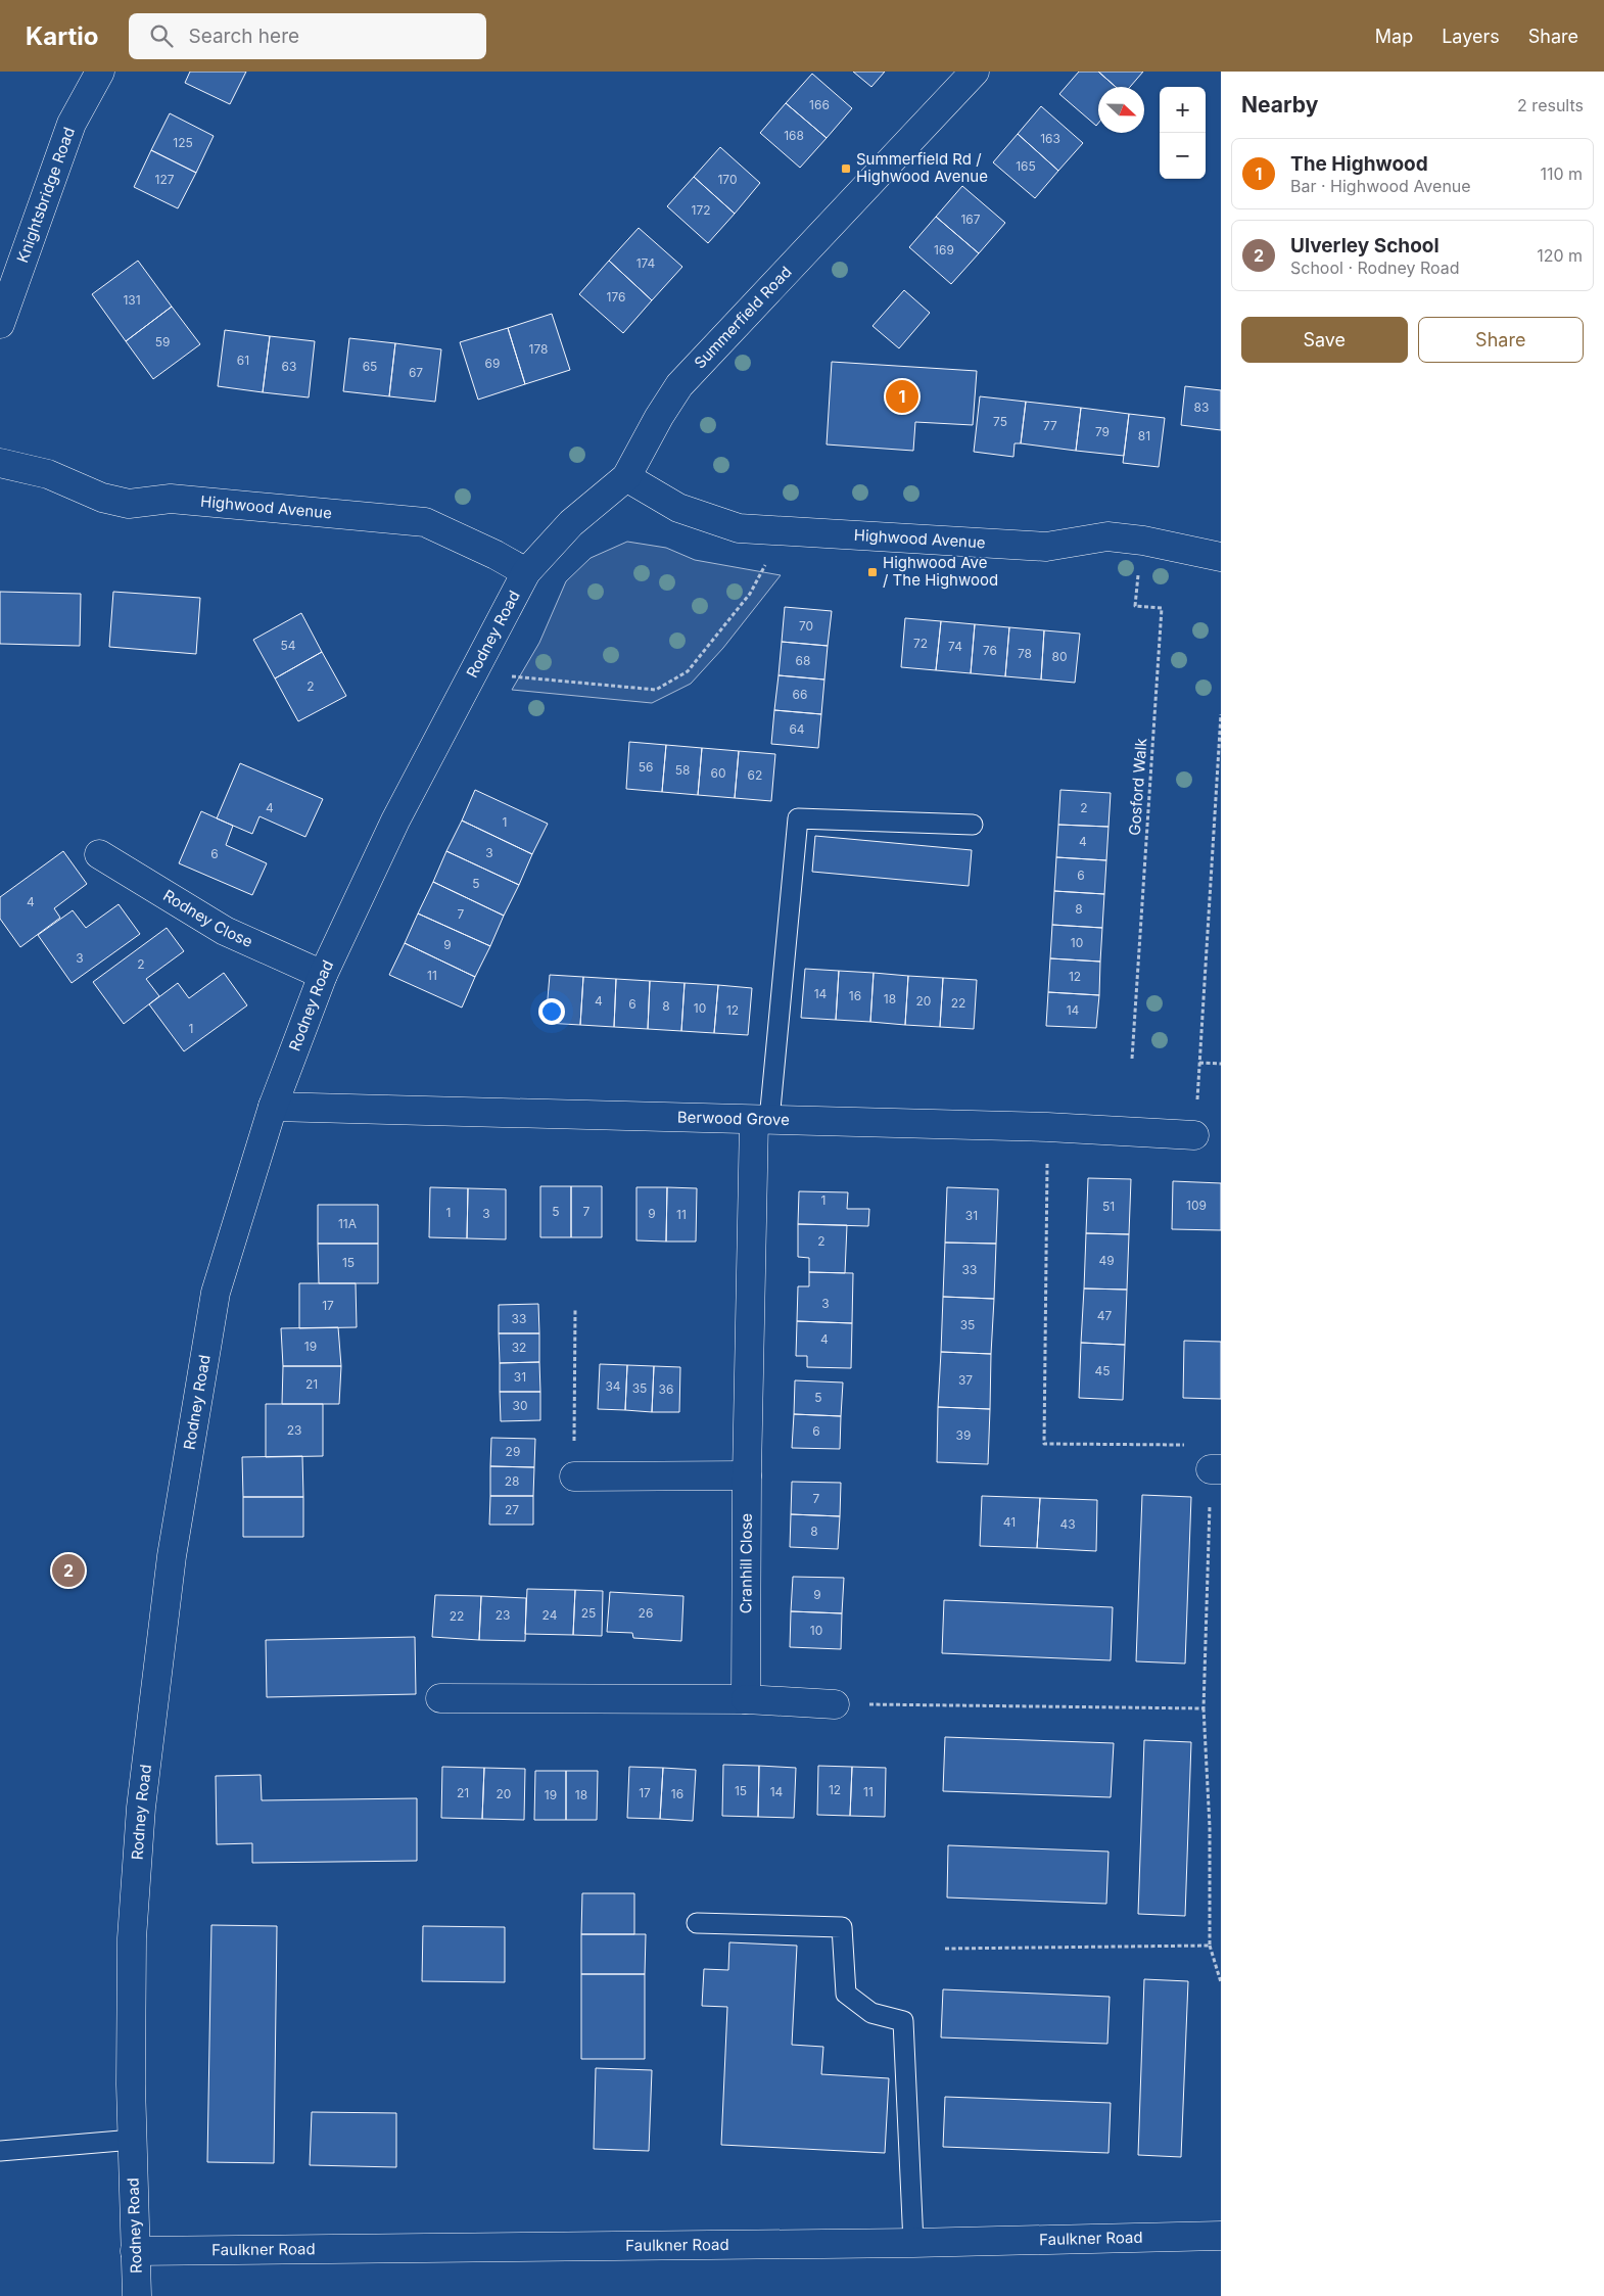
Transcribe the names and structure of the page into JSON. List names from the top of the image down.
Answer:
{
  "streets": {
    "street": [
      "Knightsbridge Road",
      "Summerfield Road",
      "Highwood Avenue",
      "Rodney Road",
      "Rodney Close",
      "Berwood Grove",
      "Cranhill Close",
      "Faulkner Road"
    ],
    "path": ["Gosford Walk"]
  },
  "crossings": [
    ["Summerfield Road", "Highwood Avenue"],
    ["Summerfield Road", "Rodney Road"],
    ["Highwood Avenue", "Rodney Road"],
    ["Highwood Avenue", "Gosford Walk"],
    ["Rodney Road", "Rodney Close"],
    ["Rodney Road", "Berwood Grove"],
    ["Rodney Road", "Faulkner Road"],
    ["Berwood Grove", "Cranhill Close"]
  ],
  "places": {
    "transit": ["Summerfield Rd / Highwood Avenue", "Highwood Ave / The Highwood"]
  },
  "house_numbers": [
    "166",
    "168",
    "163",
    "125",
    "165",
    "127",
    "170",
    "172",
    "167",
    "169",
    "174",
    "176",
    "131",
    "59",
    "178",
    "61",
    "69",
    "63",
    "65",
    "67",
    "83",
    "75",
    "77",
    "79",
    "81",
    "70",
    "72",
    "54",
    "74",
    "76",
    "78",
    "80",
    "68",
    "2",
    "66",
    "64",
    "56",
    "58",
    "60",
    "62",
    "4",
    "2",
    "1",
    "4",
    "3",
    "6",
    "6",
    "5",
    "4",
    "8",
    "7",
    "10",
    "9",
    "3",
    "2",
    "11",
    "12",
    "14",
    "16",
    "18",
    "4",
    "20",
    "22",
    "6",
    "8",
    "10",
    "12",
    "14",
    "1",
    "1",
    "109",
    "51",
    "5",
    "7",
    "1",
    "3",
    "9",
    "11",
    "31",
    "11A",
    "2",
    "49",
    "15",
    "33",
    "3",
    "17",
    "47",
    "33",
    "35",
    "4",
    "19",
    "32",
    "45",
    "31",
    "37",
    "21",
    "34",
    "35",
    "36",
    "5",
    "30",
    "23",
    "6",
    "39",
    "29",
    "28",
    "7",
    "27",
    "41",
    "43",
    "8",
    "9",
    "25",
    "26",
    "23",
    "24",
    "22",
    "10",
    "12",
    "15",
    "14",
    "11",
    "21",
    "17",
    "20",
    "16",
    "19",
    "18"
  ],
  "north": "right",
  "page": {
    "header": "Kartio",
    "search": "Search here",
    "nav": ["Map", "Layers", "Share"],
    "heading": ["Nearby", "2 results"],
    "map_buttons": ["+", "−"],
    "list": [
      {
        "mark": "1",
        "name": "The Highwood",
        "note": "Bar · Highwood Avenue",
        "value": "110 m"
      },
      {
        "mark": "2",
        "name": "Ulverley School",
        "note": "School · Rodney Road",
        "value": "120 m"
      }
    ],
    "buttons": ["Save", "Share"],
    "pins": ["1", "2"]
  }
}
